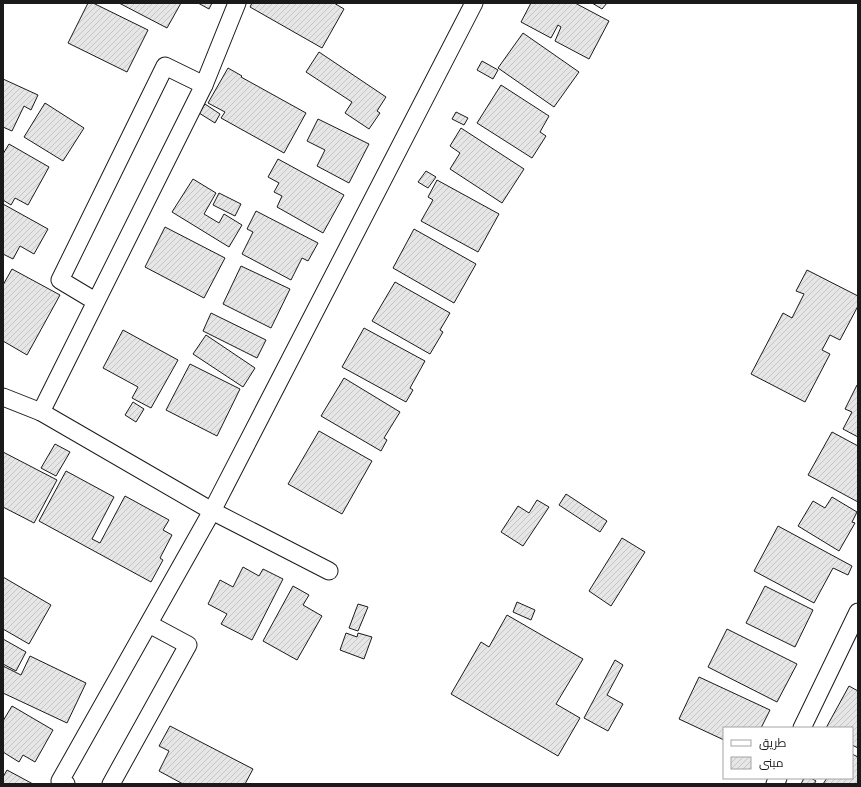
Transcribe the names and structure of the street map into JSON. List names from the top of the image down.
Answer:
{
  "legend": ["طريق", "مبنى"]
}
